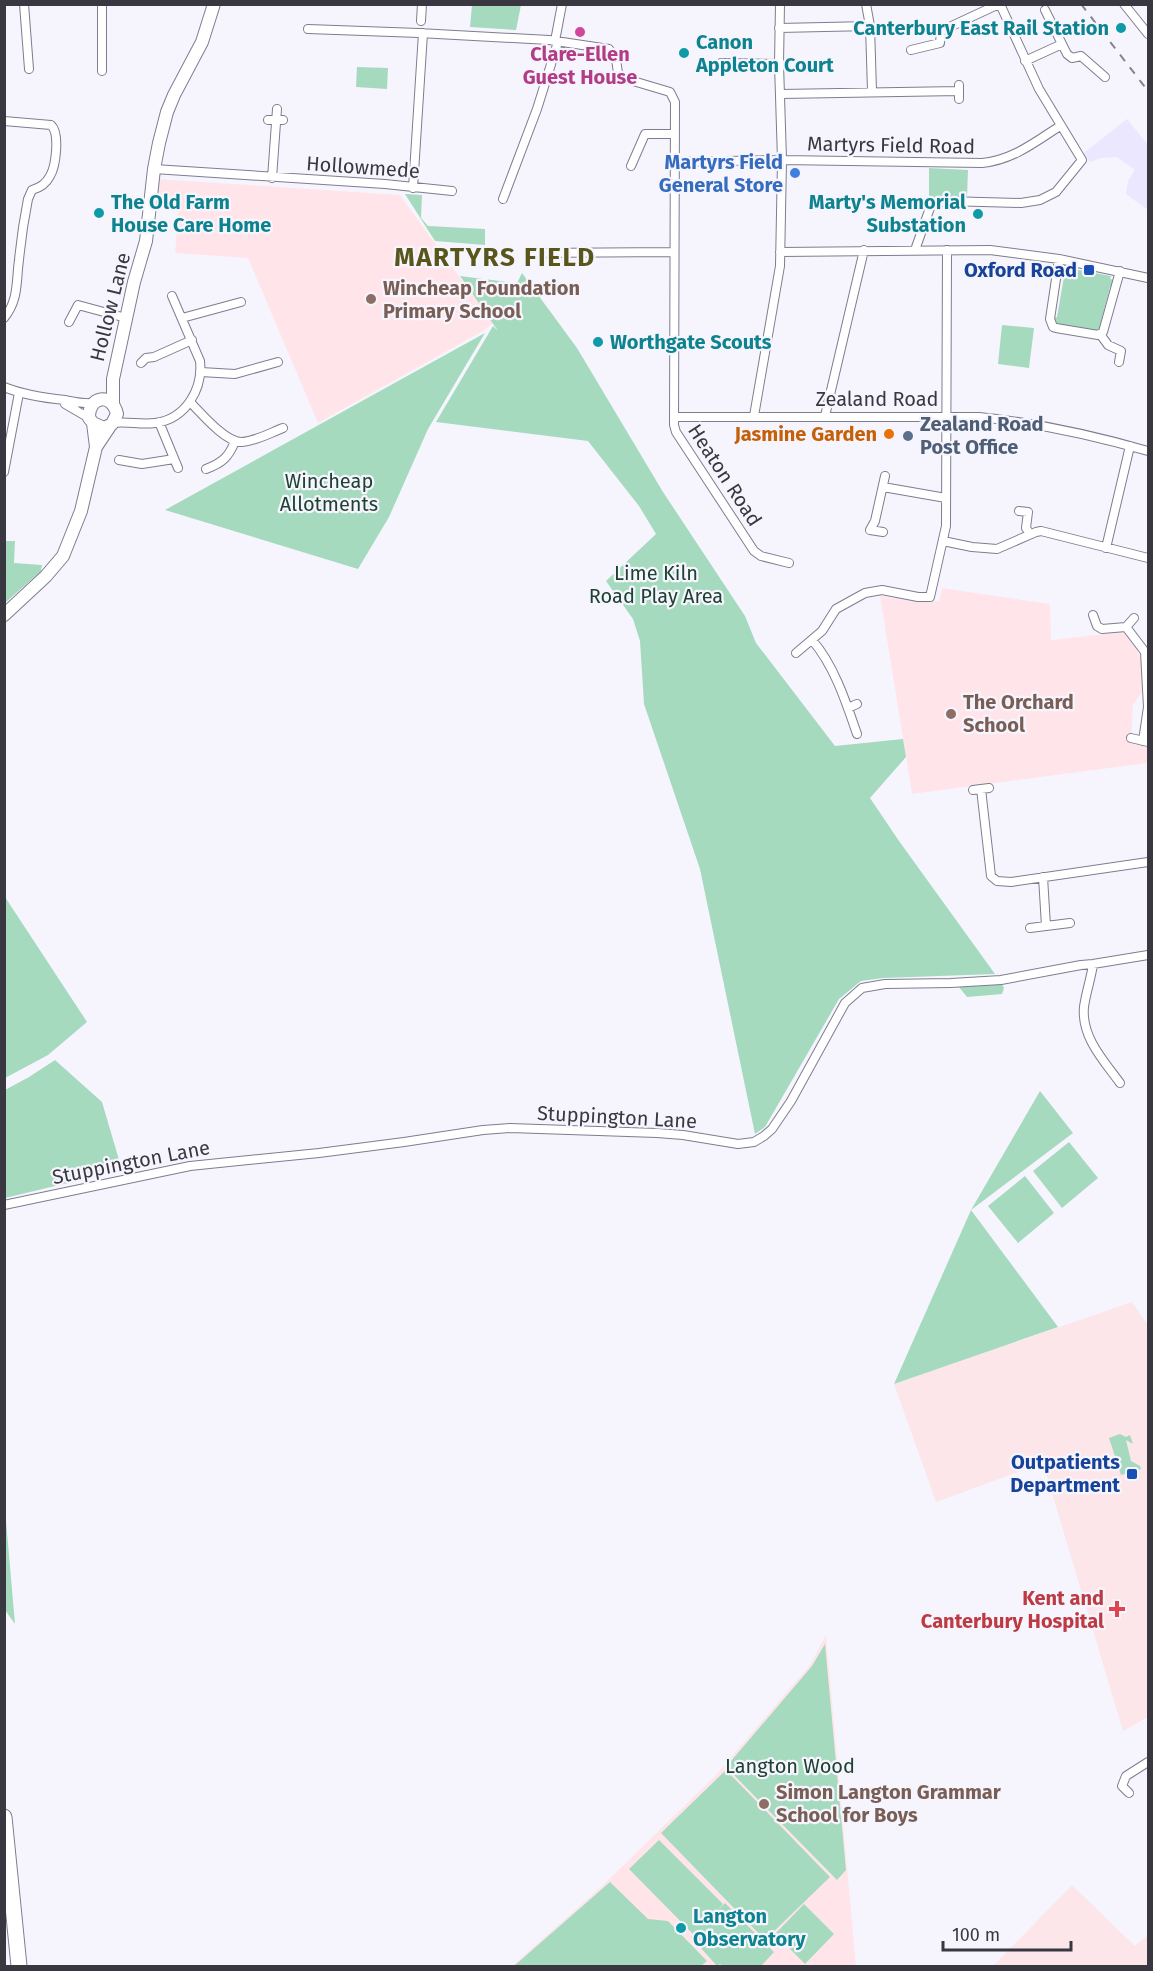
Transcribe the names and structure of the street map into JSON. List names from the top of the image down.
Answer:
{
  "streets": {
    "street": [
      "Martyrs Field Road",
      "Hollowmede",
      "Hollow Lane",
      "Zealand Road",
      "Heaton Road",
      "Stuppington Lane"
    ]
  },
  "crossings": [
    ["Martyrs Field Road", "Heaton Road"],
    ["Hollowmede", "Hollow Lane"],
    ["Zealand Road", "Heaton Road"]
  ],
  "districts": ["MARTYRS FIELD"],
  "parks": ["Wincheap Allotments", "Lime Kiln Road Play Area", "Langton Wood"],
  "places": {
    "other": [
      "Canterbury East Rail Station",
      "Clare-Ellen Guest House",
      "Canon Appleton Court",
      "Martyrs Field General Store",
      "The Old Farm House Care Home",
      "Marty's Memorial Substation",
      "Wincheap Foundation Primary School",
      "Worthgate Scouts",
      "Jasmine Garden",
      "Zealand Road Post Office",
      "The Orchard School",
      "Simon Langton Grammar School for Boys",
      "Langton Observatory"
    ],
    "transit": ["Oxford Road", "Outpatients Department"],
    "health": ["Kent and Canterbury Hospital"]
  },
  "scale_bar": "100 m"
}
